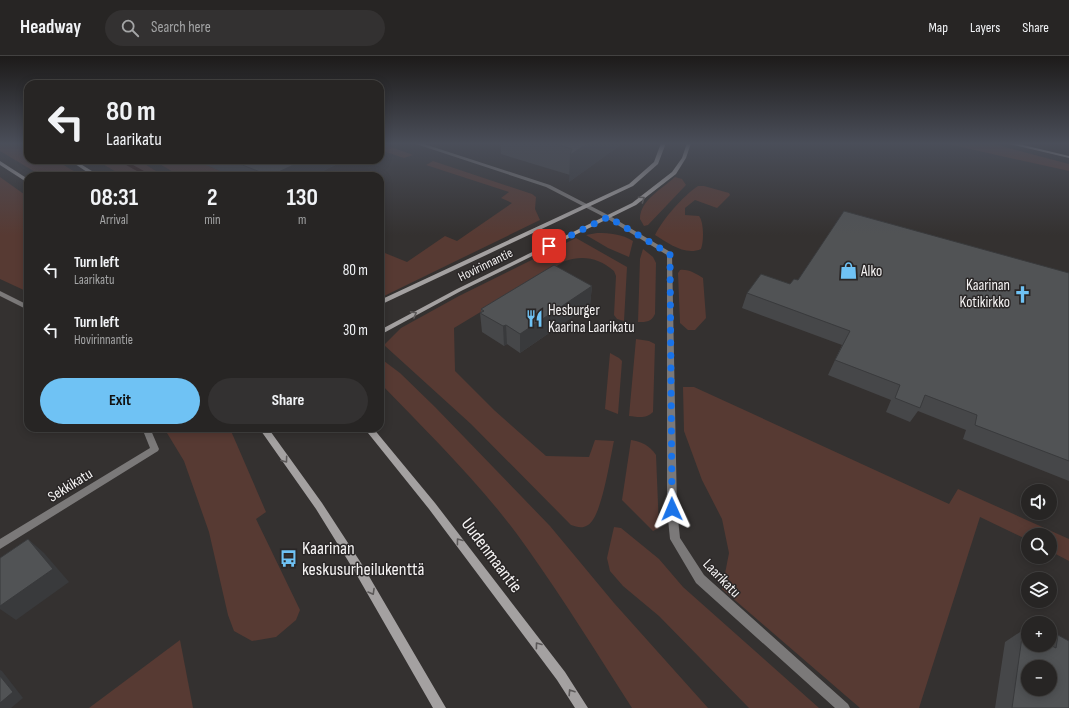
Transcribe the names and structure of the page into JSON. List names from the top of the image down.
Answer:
{
  "streets": {
    "street": [
      "Hovirinnantie",
      "Sekkikatu",
      "Uudenmaantie",
      "Laarikatu"
    ]
  },
  "crossings": [
    ["Hovirinnantie", "Laarikatu"]
  ],
  "one_way": ["Uudenmaantie"],
  "places": {
    "shop": ["Alko"],
    "church": ["Kaarinan Kotikirkko"],
    "restaurant": ["Hesburger Kaarina Laarikatu"],
    "bus stop": ["Kaarinan keskusurheilukenttä"]
  },
  "page": {
    "header": "Headway",
    "search": "Search here",
    "nav": ["Map", "Layers", "Share"],
    "turn": ["80 m", "Laarikatu"],
    "eta": [
      "08:31",
      "Arrival",
      "2",
      "min",
      "130",
      "m"
    ],
    "list": [
      {
        "name": "Turn left",
        "note": "Laarikatu",
        "value": "80 m"
      },
      {
        "name": "Turn left",
        "note": "Hovirinnantie",
        "value": "30 m"
      }
    ],
    "buttons": ["Exit", "Share"],
    "map_buttons": ["+", "−"]
  }
}
